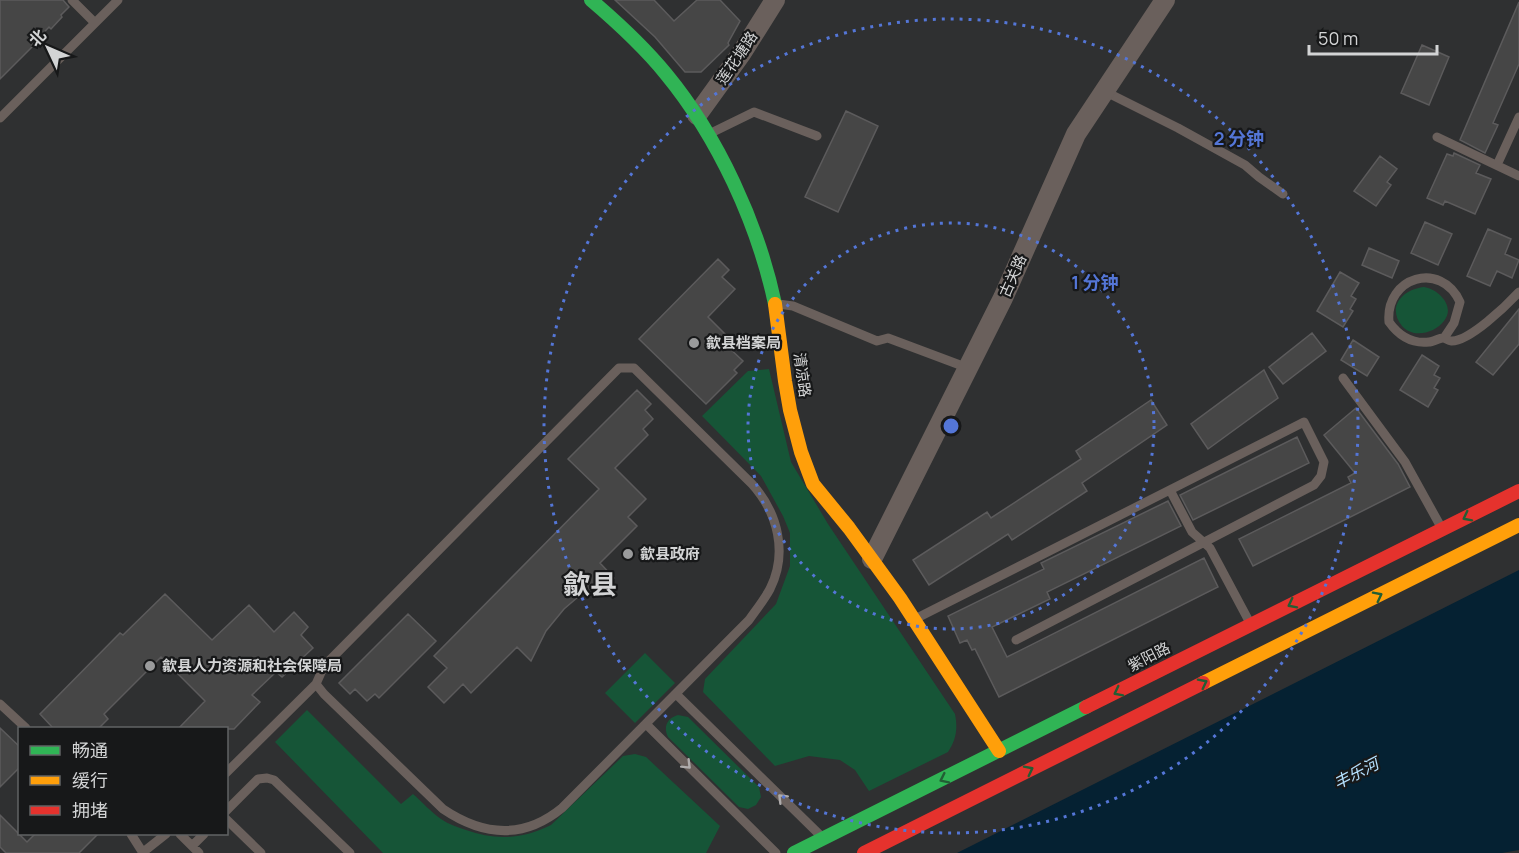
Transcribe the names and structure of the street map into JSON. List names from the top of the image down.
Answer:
{
  "streets": {
    "main road": ["清凉路", "紫阳路"],
    "street": ["莲花塘路", "古关路"]
  },
  "crossings": [
    ["莲花塘路", "清凉路"],
    ["古关路", "清凉路"],
    ["清凉路", "紫阳路"]
  ],
  "districts": ["歙县"],
  "water": ["丰乐河"],
  "places": ["歙县档案局", "歙县政府", "歙县人力资源和社会保障局"],
  "legend": ["畅通", "缓行", "拥堵"],
  "scale_bar": "50 m",
  "north": "top left",
  "rings": ["2 分钟", "1 分钟"]
}
